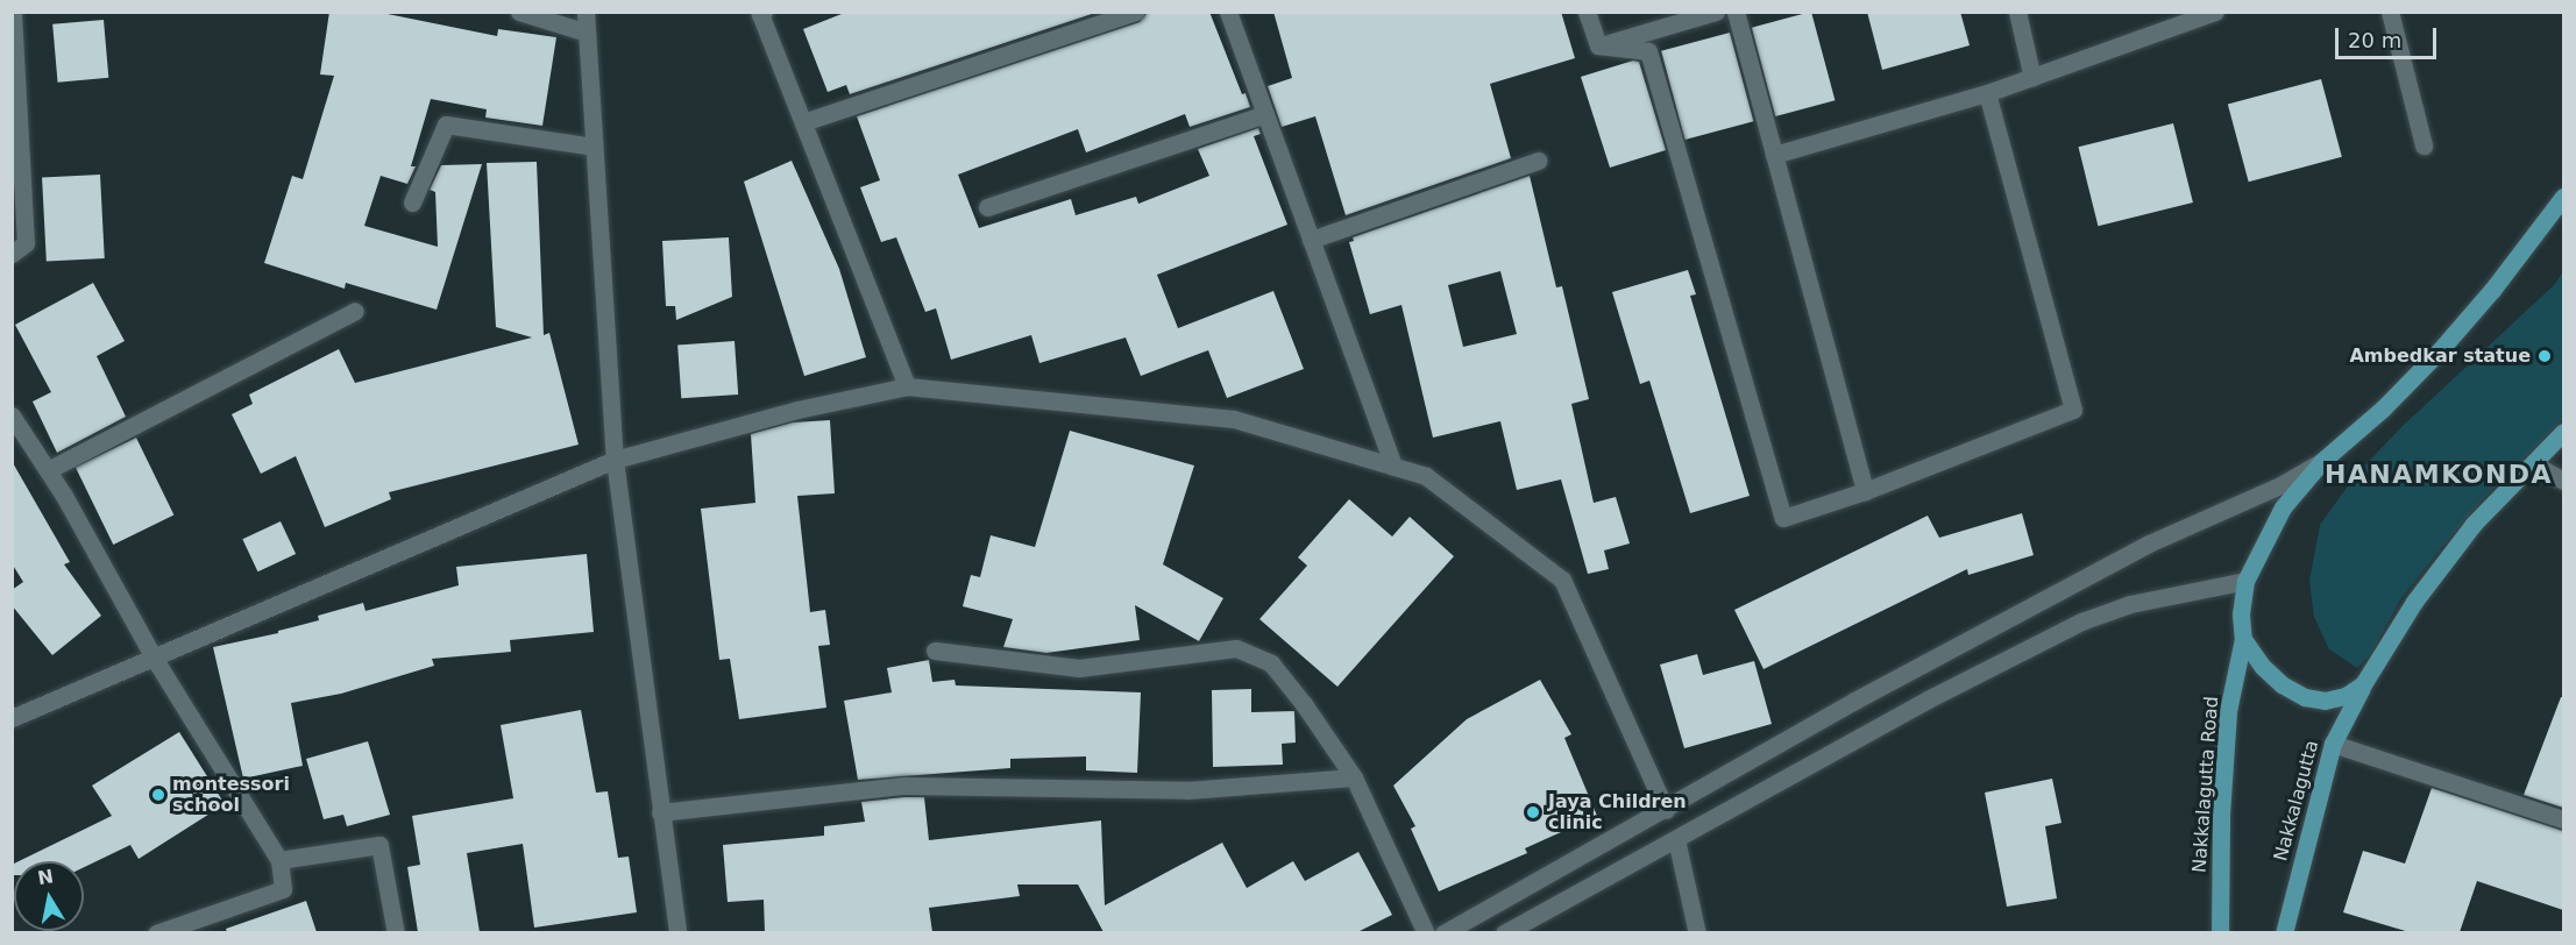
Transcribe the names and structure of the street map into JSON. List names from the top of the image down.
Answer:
{
  "streets": {
    "main road": ["Nakkalagutta Road", "Nakkalagutta"]
  },
  "districts": ["HANAMKONDA"],
  "places": ["Ambedkar statue", "montessori school", "Jaya Children clinic"],
  "scale_bar": "20 m",
  "north": "top"
}
